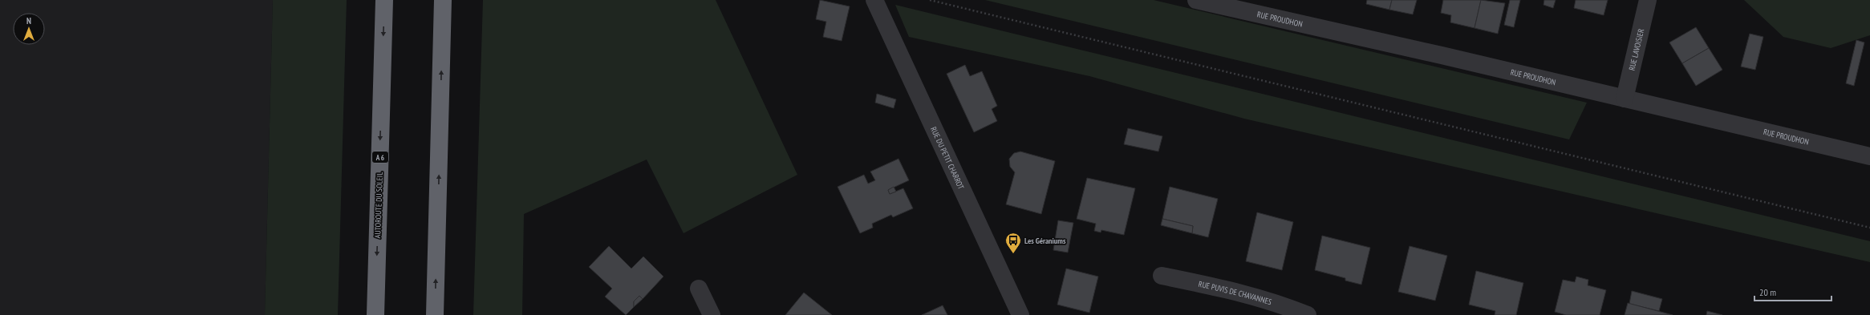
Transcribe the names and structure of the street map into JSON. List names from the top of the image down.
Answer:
{
  "streets": {
    "highway": ["A 6", "AUTOROUTE DU SOLEIL"],
    "street": [
      "RUE PROUDHON",
      "RUE LAVOISIER",
      "RUE DU PETIT CHARROT",
      "RUE PUVIS DE CHAVANNES"
    ]
  },
  "crossings": [
    ["RUE PROUDHON", "RUE LAVOISIER"]
  ],
  "places": {
    "bus stop": ["Les Géraniums"]
  },
  "scale_bar": "20 m",
  "north": "top"
}
